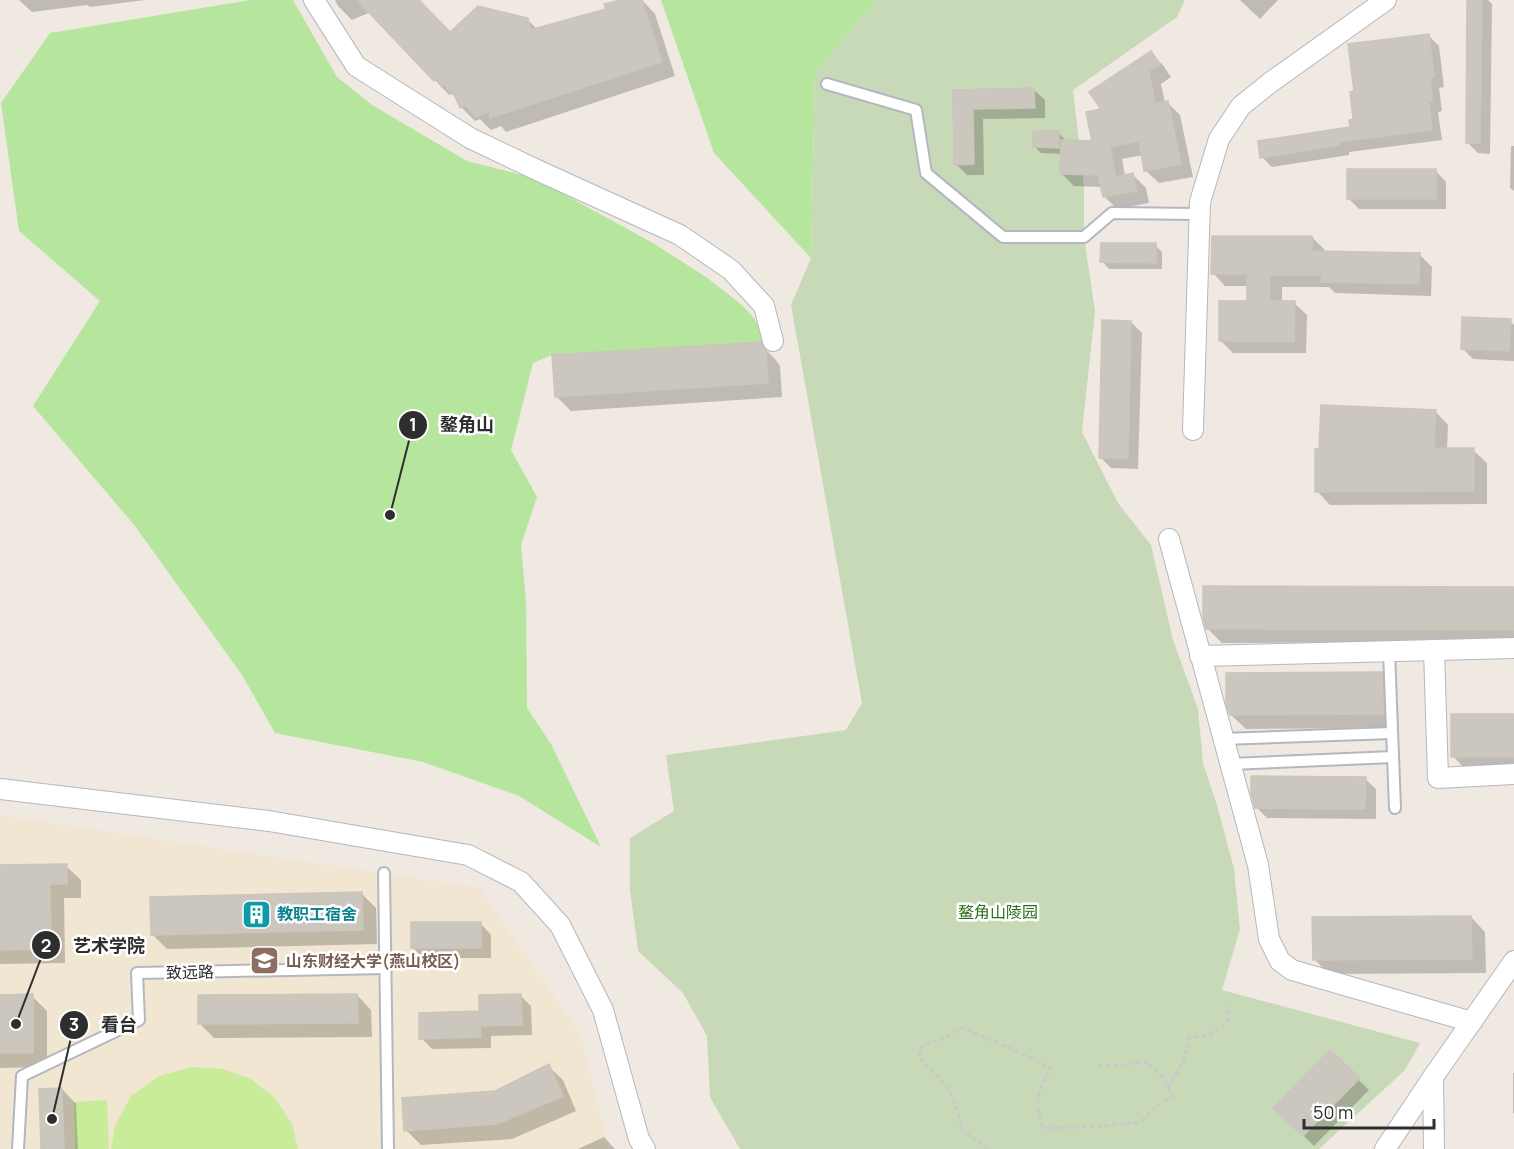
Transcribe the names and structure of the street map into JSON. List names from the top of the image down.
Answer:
{
  "streets": {
    "lane": ["致远路"]
  },
  "parks": ["鳌角山陵园"],
  "places": {
    "other": ["鏊角山", "艺术学院", "看台"],
    "building": ["教职工宿舍"],
    "school or university": ["山东财经大学(燕山校区)"]
  },
  "scale_bar": "50 m"
}
